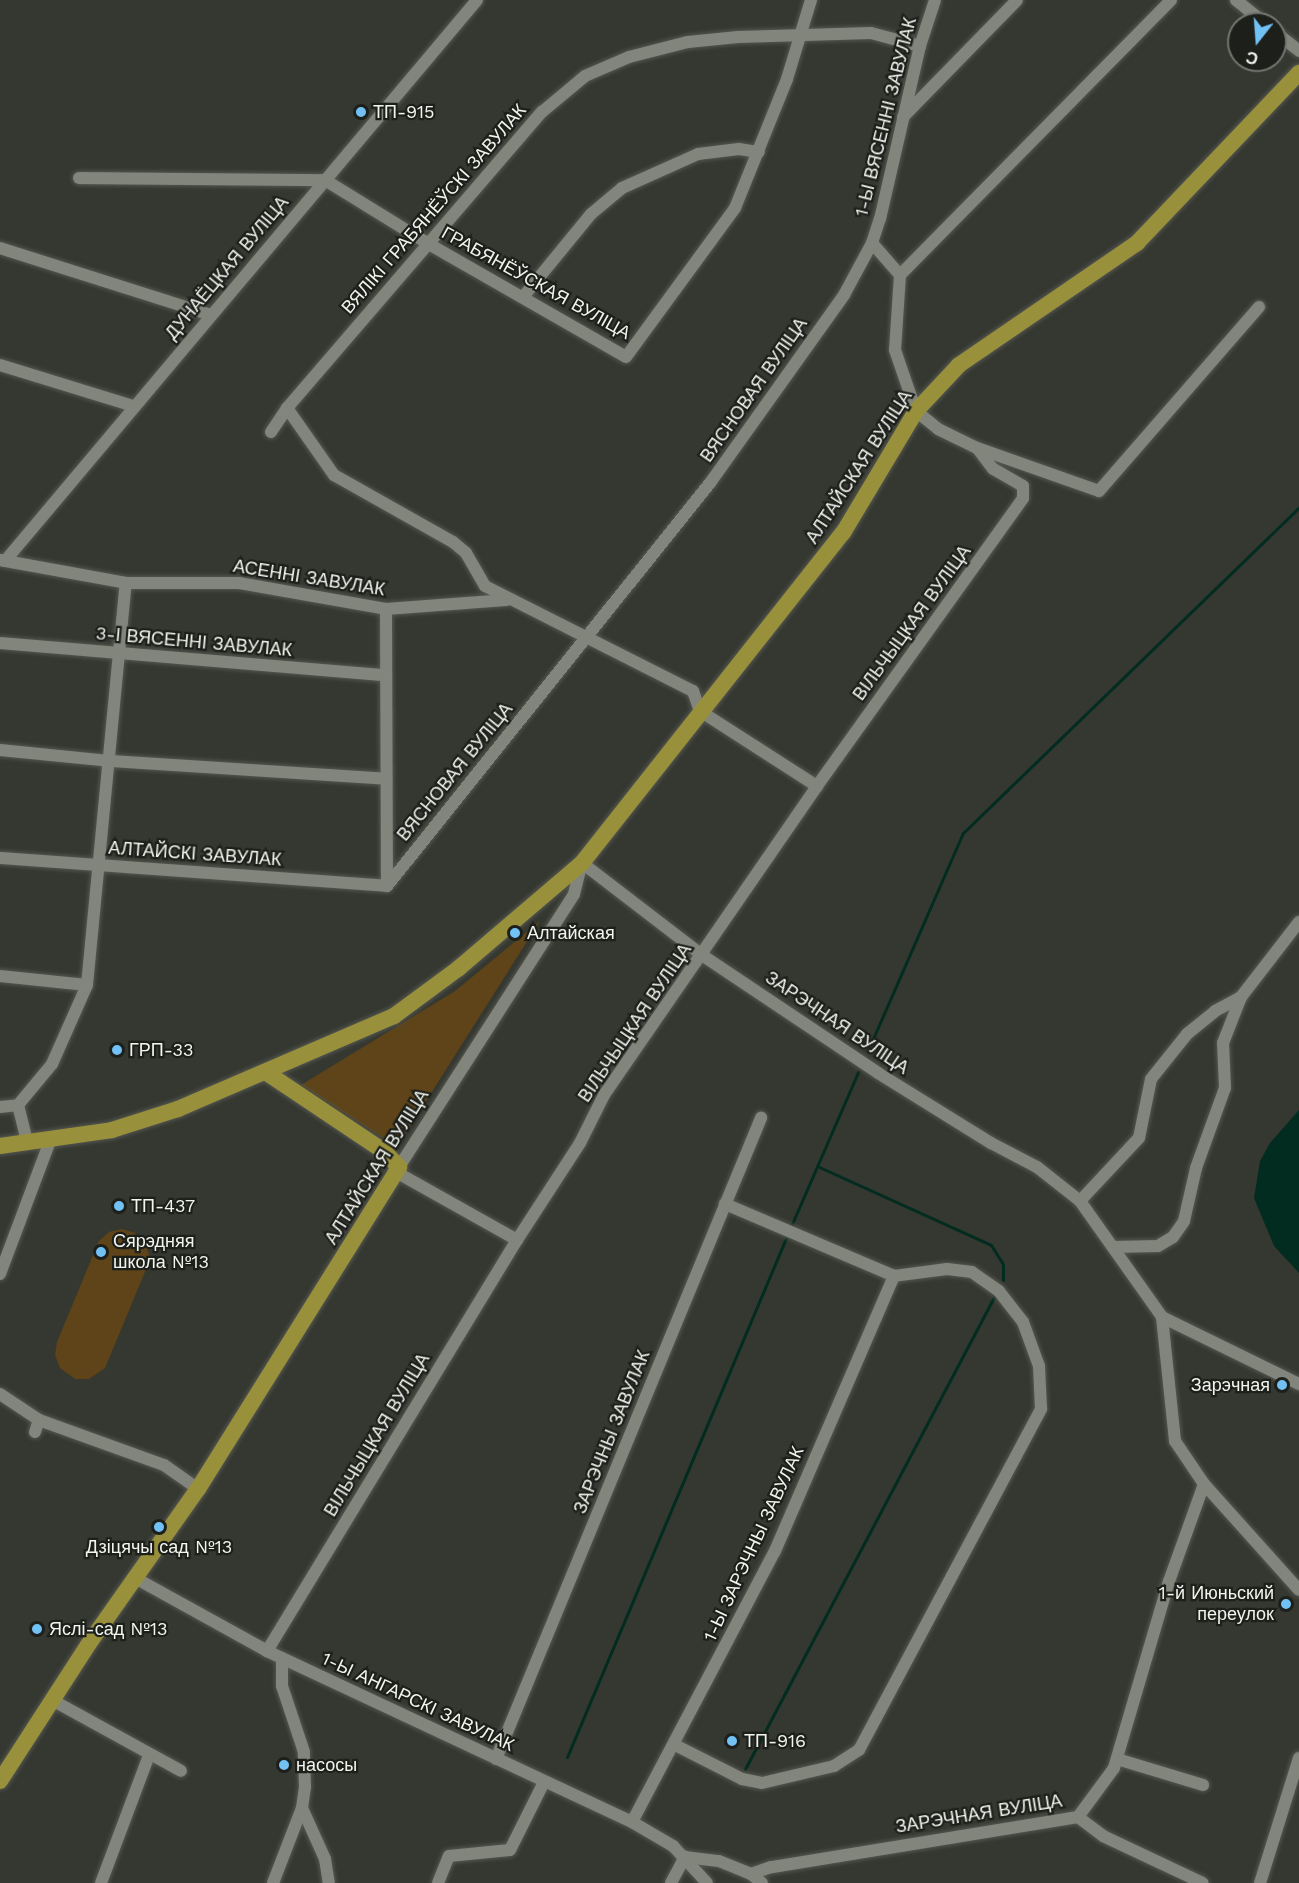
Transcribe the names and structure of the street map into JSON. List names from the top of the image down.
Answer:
{
  "streets": {
    "main road": ["АЛТАЙСКАЯ ВУЛІЦА"],
    "street": [
      "1-Ы ВЯСЕННІ ЗАВУЛАК",
      "ВЯЛІКІ ГРАБЯНЁЎСКІ ЗАВУЛАК",
      "ДУНАЁЦКАЯ ВУЛІЦА",
      "ГРАБЯНЁЎСКАЯ ВУЛІЦА",
      "ВЯСНОВАЯ ВУЛІЦА",
      "АСЕННІ ЗАВУЛАК",
      "ВІЛЬЧЫЦКАЯ ВУЛІЦА",
      "3-І ВЯСЕННІ ЗАВУЛАК",
      "АЛТАЙСКІ ЗАВУЛАК",
      "ЗАРЭЧНАЯ ВУЛІЦА",
      "ЗАРЭЧНЫ ЗАВУЛАК",
      "1-Ы ЗАРЭЧНЫ ЗАВУЛАК",
      "1-Ы АНГАРСКІ ЗАВУЛАК"
    ]
  },
  "crossings": [
    ["1-Ы ВЯСЕННІ ЗАВУЛАК", "ВЯЛІКІ ГРАБЯНЁЎСКІ ЗАВУЛАК"],
    ["1-Ы ВЯСЕННІ ЗАВУЛАК", "ВЯСНОВАЯ ВУЛІЦА"],
    ["ВЯЛІКІ ГРАБЯНЁЎСКІ ЗАВУЛАК", "ГРАБЯНЁЎСКАЯ ВУЛІЦА"],
    ["ДУНАЁЦКАЯ ВУЛІЦА", "ГРАБЯНЁЎСКАЯ ВУЛІЦА"],
    ["ДУНАЁЦКАЯ ВУЛІЦА", "АСЕННІ ЗАВУЛАК"],
    ["ВЯСНОВАЯ ВУЛІЦА", "АЛТАЙСКІ ЗАВУЛАК"],
    ["АЛТАЙСКАЯ ВУЛІЦА", "ЗАРЭЧНАЯ ВУЛІЦА"],
    ["АЛТАЙСКАЯ ВУЛІЦА", "1-Ы АНГАРСКІ ЗАВУЛАК"],
    ["ВІЛЬЧЫЦКАЯ ВУЛІЦА", "ЗАРЭЧНАЯ ВУЛІЦА"],
    ["ВІЛЬЧЫЦКАЯ ВУЛІЦА", "1-Ы АНГАРСКІ ЗАВУЛАК"],
    ["ЗАРЭЧНАЯ ВУЛІЦА", "1-Ы АНГАРСКІ ЗАВУЛАК"],
    ["ЗАРЭЧНЫ ЗАВУЛАК", "1-Ы АНГАРСКІ ЗАВУЛАК"],
    ["1-Ы ЗАРЭЧНЫ ЗАВУЛАК", "1-Ы АНГАРСКІ ЗАВУЛАК"]
  ],
  "places": [
    "ТП-915",
    "Алтайская",
    "ГРП-33",
    "ТП-437",
    "Сярэдняя школа №13",
    "Зарэчная",
    "Дзіцячы сад №13",
    "1-й Июньский переулок",
    "Яслі-сад №13",
    "ТП-916",
    "насосы"
  ],
  "north": "bottom"
}
